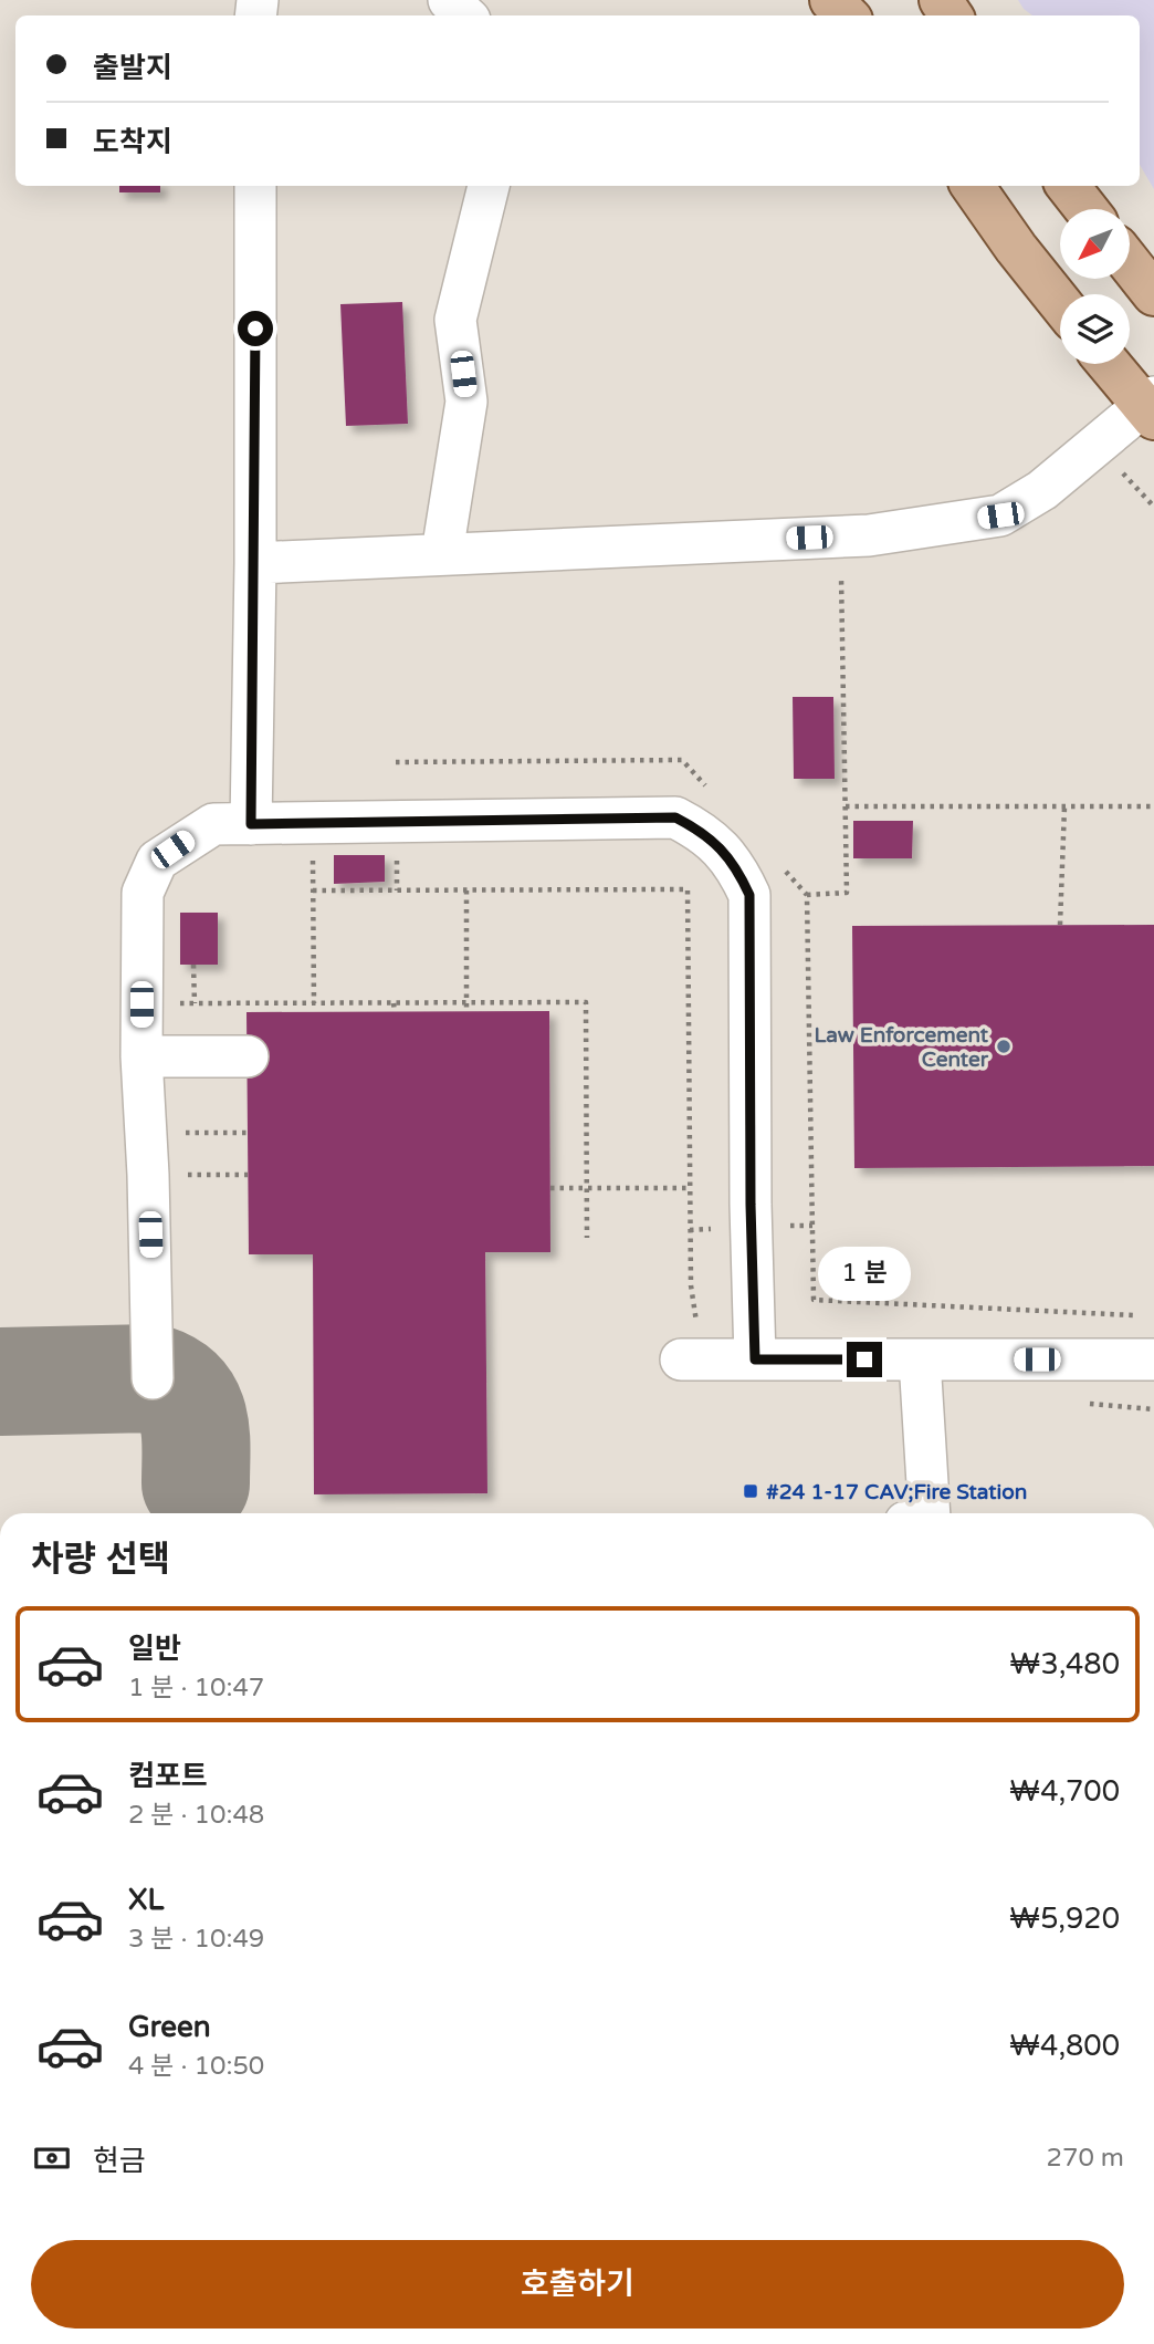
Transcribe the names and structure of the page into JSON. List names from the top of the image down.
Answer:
{
  "places": {
    "other": ["Law Enforcement Center"],
    "transit": ["#24 1-17 CAV;Fire Station"]
  },
  "north": "bottom left",
  "page": {
    "banner": ["출발지", "도착지"],
    "bubble": "1 분",
    "heading": "차량 선택",
    "list": [
      {
        "name": "일반",
        "note": "1 분 · 10:47",
        "value": "₩3,480"
      },
      {
        "name": "컴포트",
        "note": "2 분 · 10:48",
        "value": "₩4,700"
      },
      {
        "name": "XL",
        "note": "3 분 · 10:49",
        "value": "₩5,920"
      },
      {
        "name": "Green",
        "note": "4 분 · 10:50",
        "value": "₩4,800"
      }
    ],
    "pay": ["현금", "270 m"],
    "buttons": "호출하기"
  }
}
